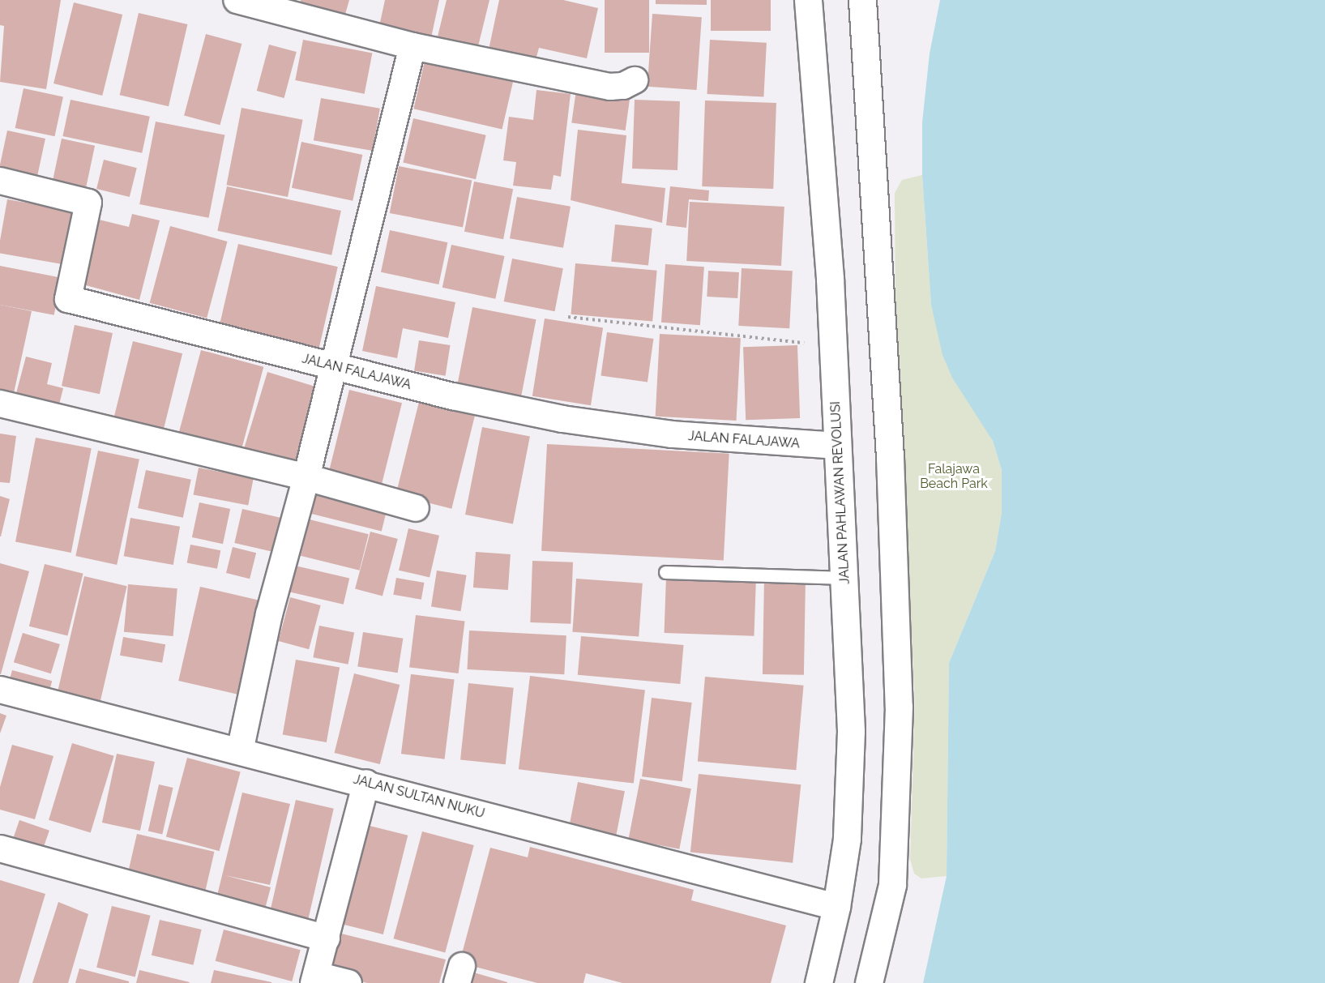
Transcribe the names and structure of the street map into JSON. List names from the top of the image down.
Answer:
{
  "streets": {
    "street": ["JALAN FALAJAWA", "JALAN PAHLAWAN REVOLUSI", "JALAN SULTAN NUKU"]
  },
  "crossings": [
    ["JALAN FALAJAWA", "JALAN PAHLAWAN REVOLUSI"],
    ["JALAN PAHLAWAN REVOLUSI", "JALAN SULTAN NUKU"]
  ],
  "parks": ["Falajawa Beach Park"]
}
